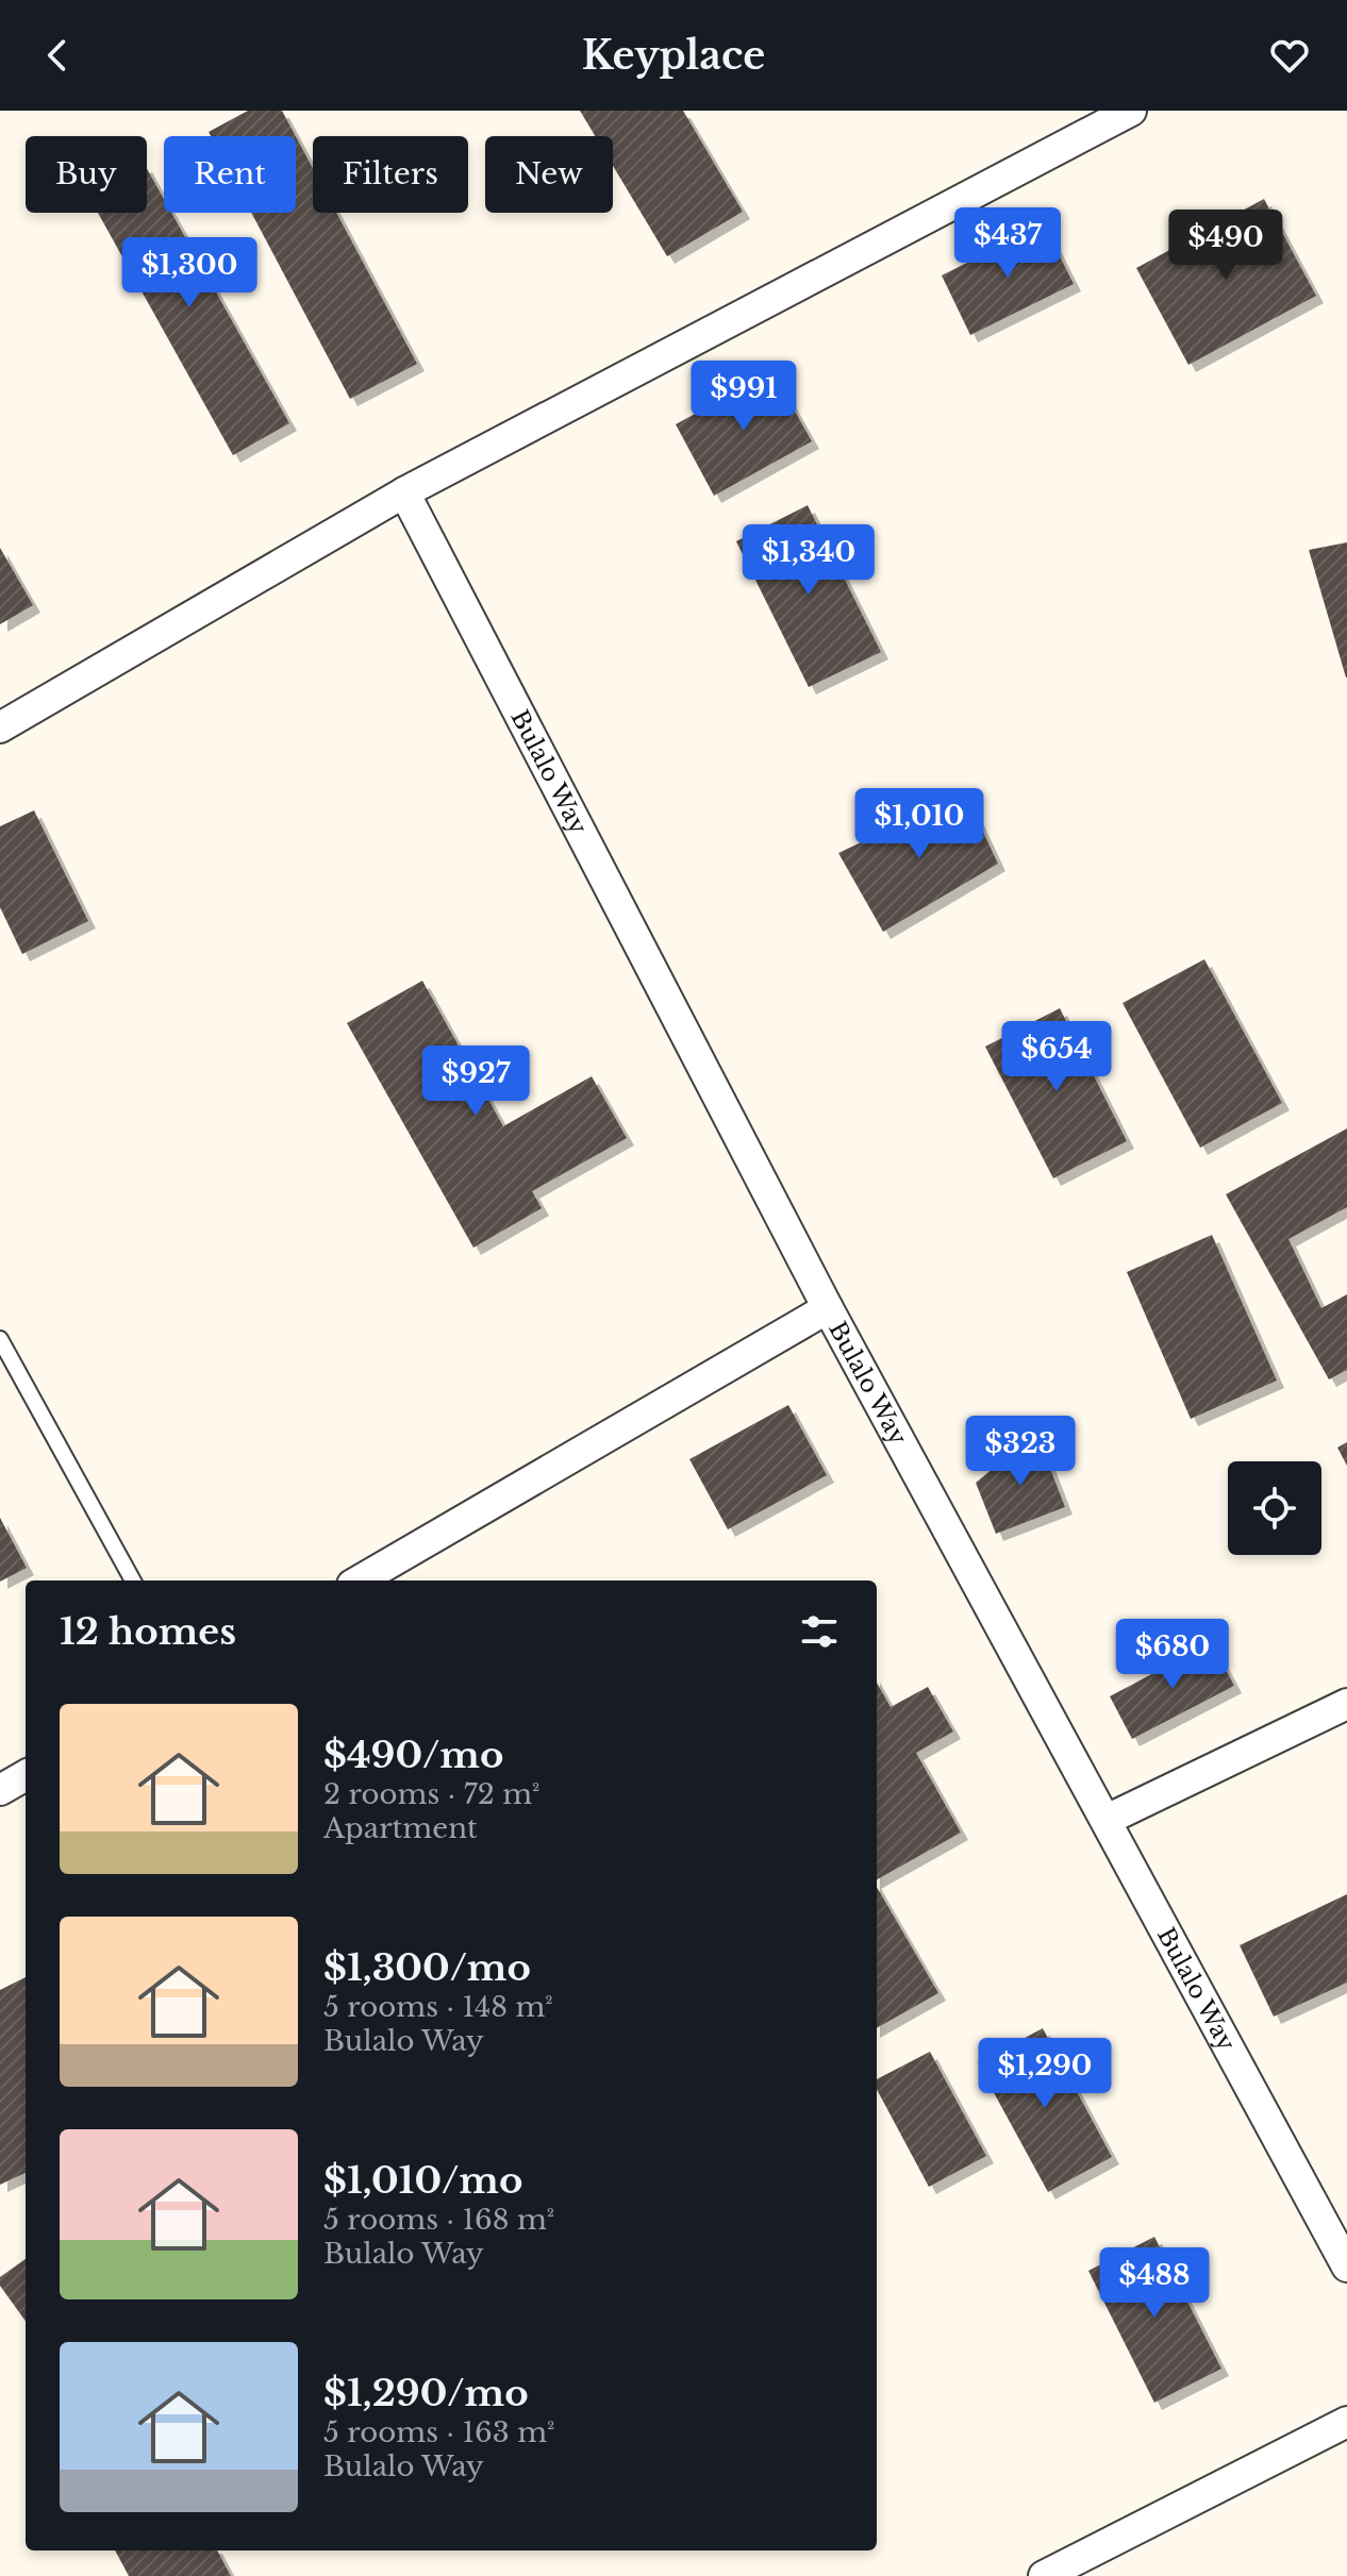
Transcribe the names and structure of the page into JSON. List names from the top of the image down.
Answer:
{
  "streets": {
    "street": ["Bulalo Way"]
  },
  "page": {
    "header": "Keyplace",
    "chip": [
      "Buy",
      "Rent",
      "Filters",
      "New"
    ],
    "price": [
      "$437",
      "$490",
      "$1,300",
      "$991",
      "$1,340",
      "$1,010",
      "$654",
      "$927",
      "$323",
      "$680",
      "$1,290",
      "$488"
    ],
    "heading": "12 homes",
    "list": [
      {
        "name": "$490/mo",
        "note": "2 rooms · 72 m² · Apartment"
      },
      {
        "name": "$1,300/mo",
        "note": "5 rooms · 148 m² · Bulalo Way"
      },
      {
        "name": "$1,010/mo",
        "note": "5 rooms · 168 m² · Bulalo Way"
      },
      {
        "name": "$1,290/mo",
        "note": "5 rooms · 163 m² · Bulalo Way"
      }
    ]
  }
}
